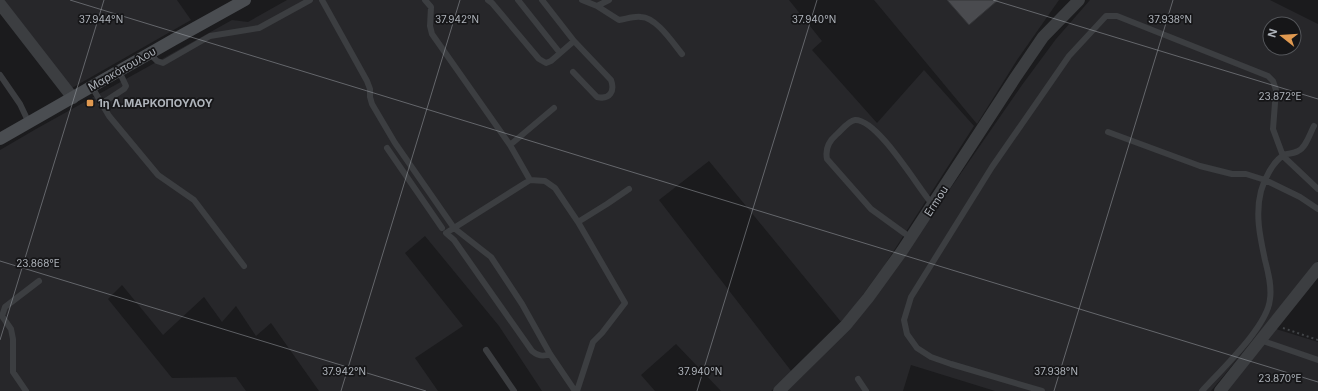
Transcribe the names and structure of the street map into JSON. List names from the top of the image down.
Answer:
{
  "streets": {
    "main road": ["Μαρκόπουλου"],
    "street": ["Ermou"]
  },
  "places": {
    "transit": ["1η Λ.ΜΑΡΚΟΠΟΥΛΟΥ"]
  },
  "north": "left",
  "coordinates": [
    "37.944°N",
    "37.942°N",
    "37.940°N",
    "37.938°N",
    "23.872°E",
    "23.868°E",
    "23.870°E"
  ]
}
